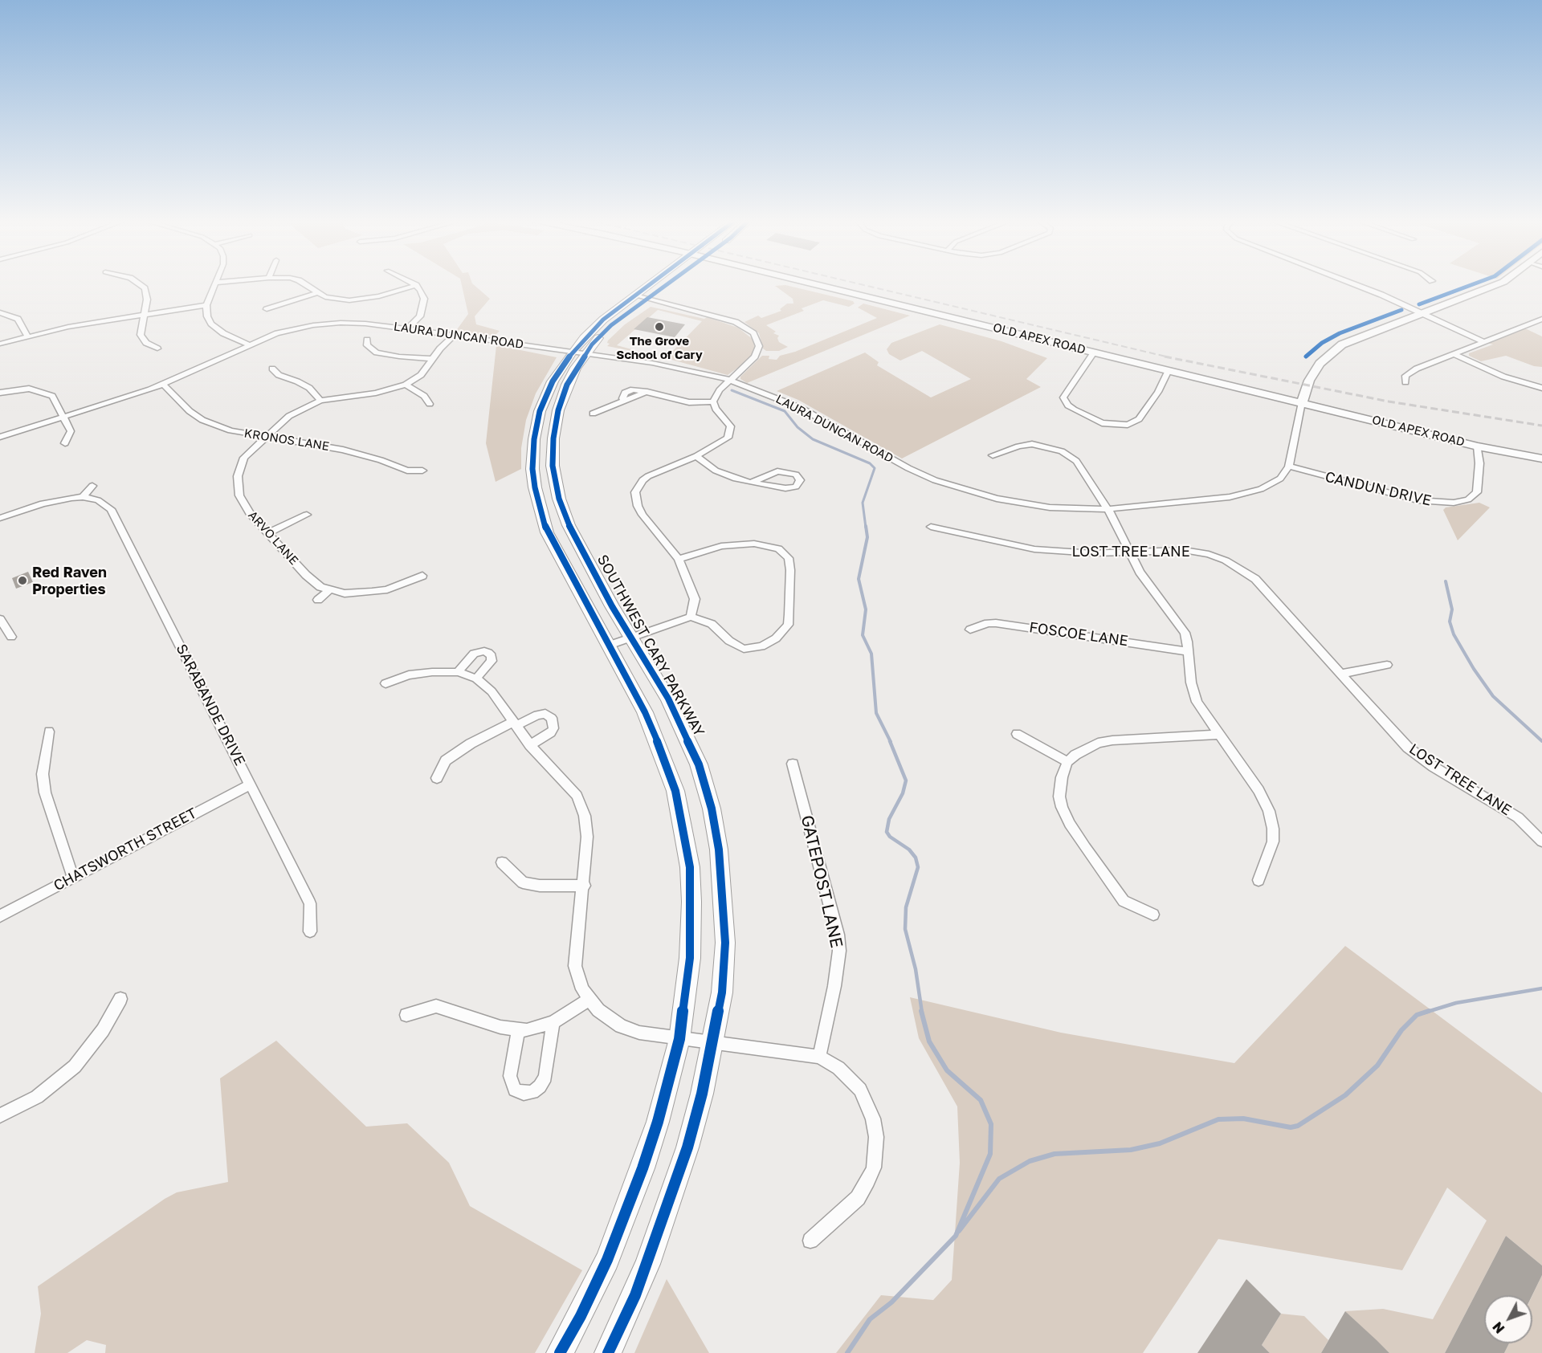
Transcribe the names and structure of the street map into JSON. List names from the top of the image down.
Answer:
{
  "streets": {
    "main road": ["OLD APEX ROAD", "SOUTHWEST CARY PARKWAY"],
    "street": [
      "LAURA DUNCAN ROAD",
      "KRONOS LANE",
      "CANDUN DRIVE",
      "ARVO LANE",
      "LOST TREE LANE",
      "FOSCOE LANE",
      "SARABANDE DRIVE",
      "CHATSWORTH STREET",
      "GATEPOST LANE"
    ]
  },
  "crossings": [
    ["LAURA DUNCAN ROAD", "KRONOS LANE"],
    ["LAURA DUNCAN ROAD", "CANDUN DRIVE"],
    ["LAURA DUNCAN ROAD", "ARVO LANE"],
    ["LAURA DUNCAN ROAD", "SOUTHWEST CARY PARKWAY"],
    ["OLD APEX ROAD", "CANDUN DRIVE"],
    ["KRONOS LANE", "ARVO LANE"],
    ["SARABANDE DRIVE", "CHATSWORTH STREET"]
  ],
  "places": ["The Grove School of Cary", "Red Raven Properties"],
  "north": "bottom left"
}
